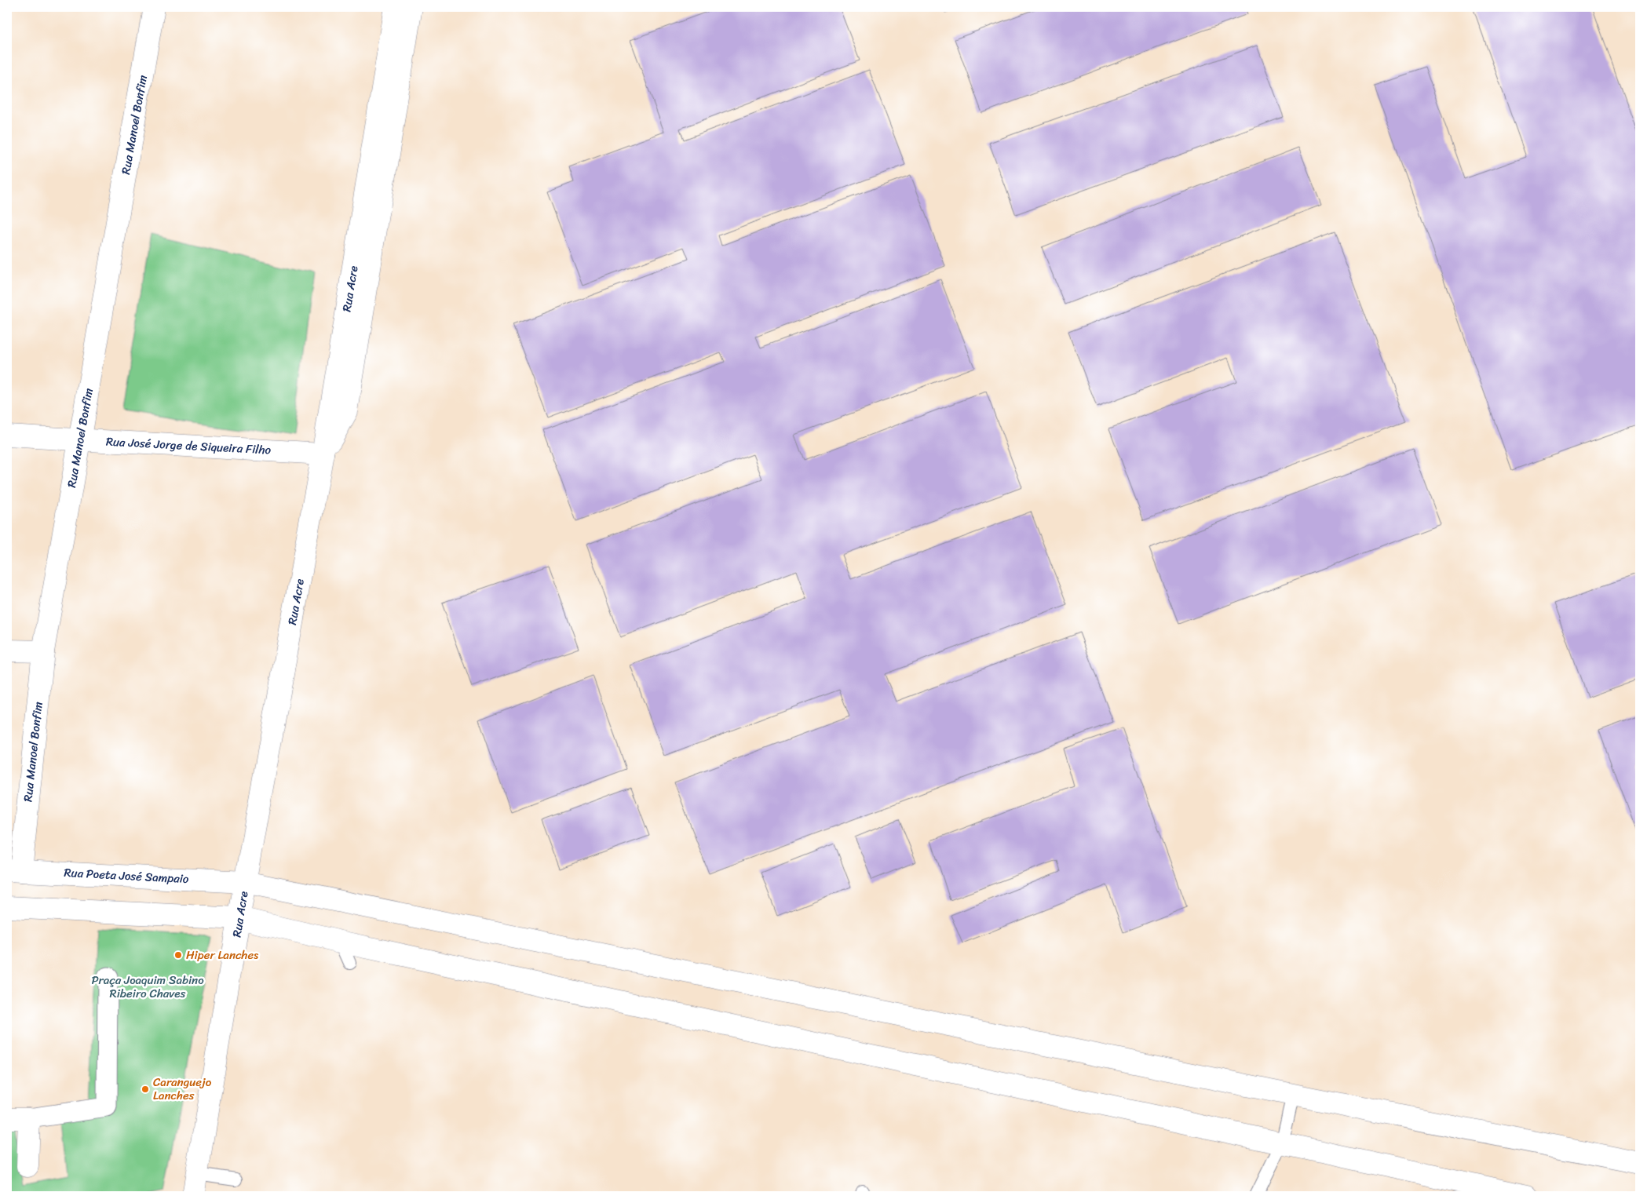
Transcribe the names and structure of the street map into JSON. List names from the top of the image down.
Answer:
{
  "streets": {
    "main road": [
      "Rua Manoel Bonfim",
      "Rua Acre",
      "Rua José Jorge de Siqueira Filho",
      "Rua Poeta José Sampaio"
    ]
  },
  "crossings": [
    ["Rua Manoel Bonfim", "Rua José Jorge de Siqueira Filho"],
    ["Rua Manoel Bonfim", "Rua Poeta José Sampaio"],
    ["Rua Acre", "Rua José Jorge de Siqueira Filho"],
    ["Rua Acre", "Rua Poeta José Sampaio"]
  ],
  "parks": ["Praça Joaquim Sabino Ribeiro Chaves"],
  "places": ["Hiper Lanches", "Caranguejo Lanches"]
}
